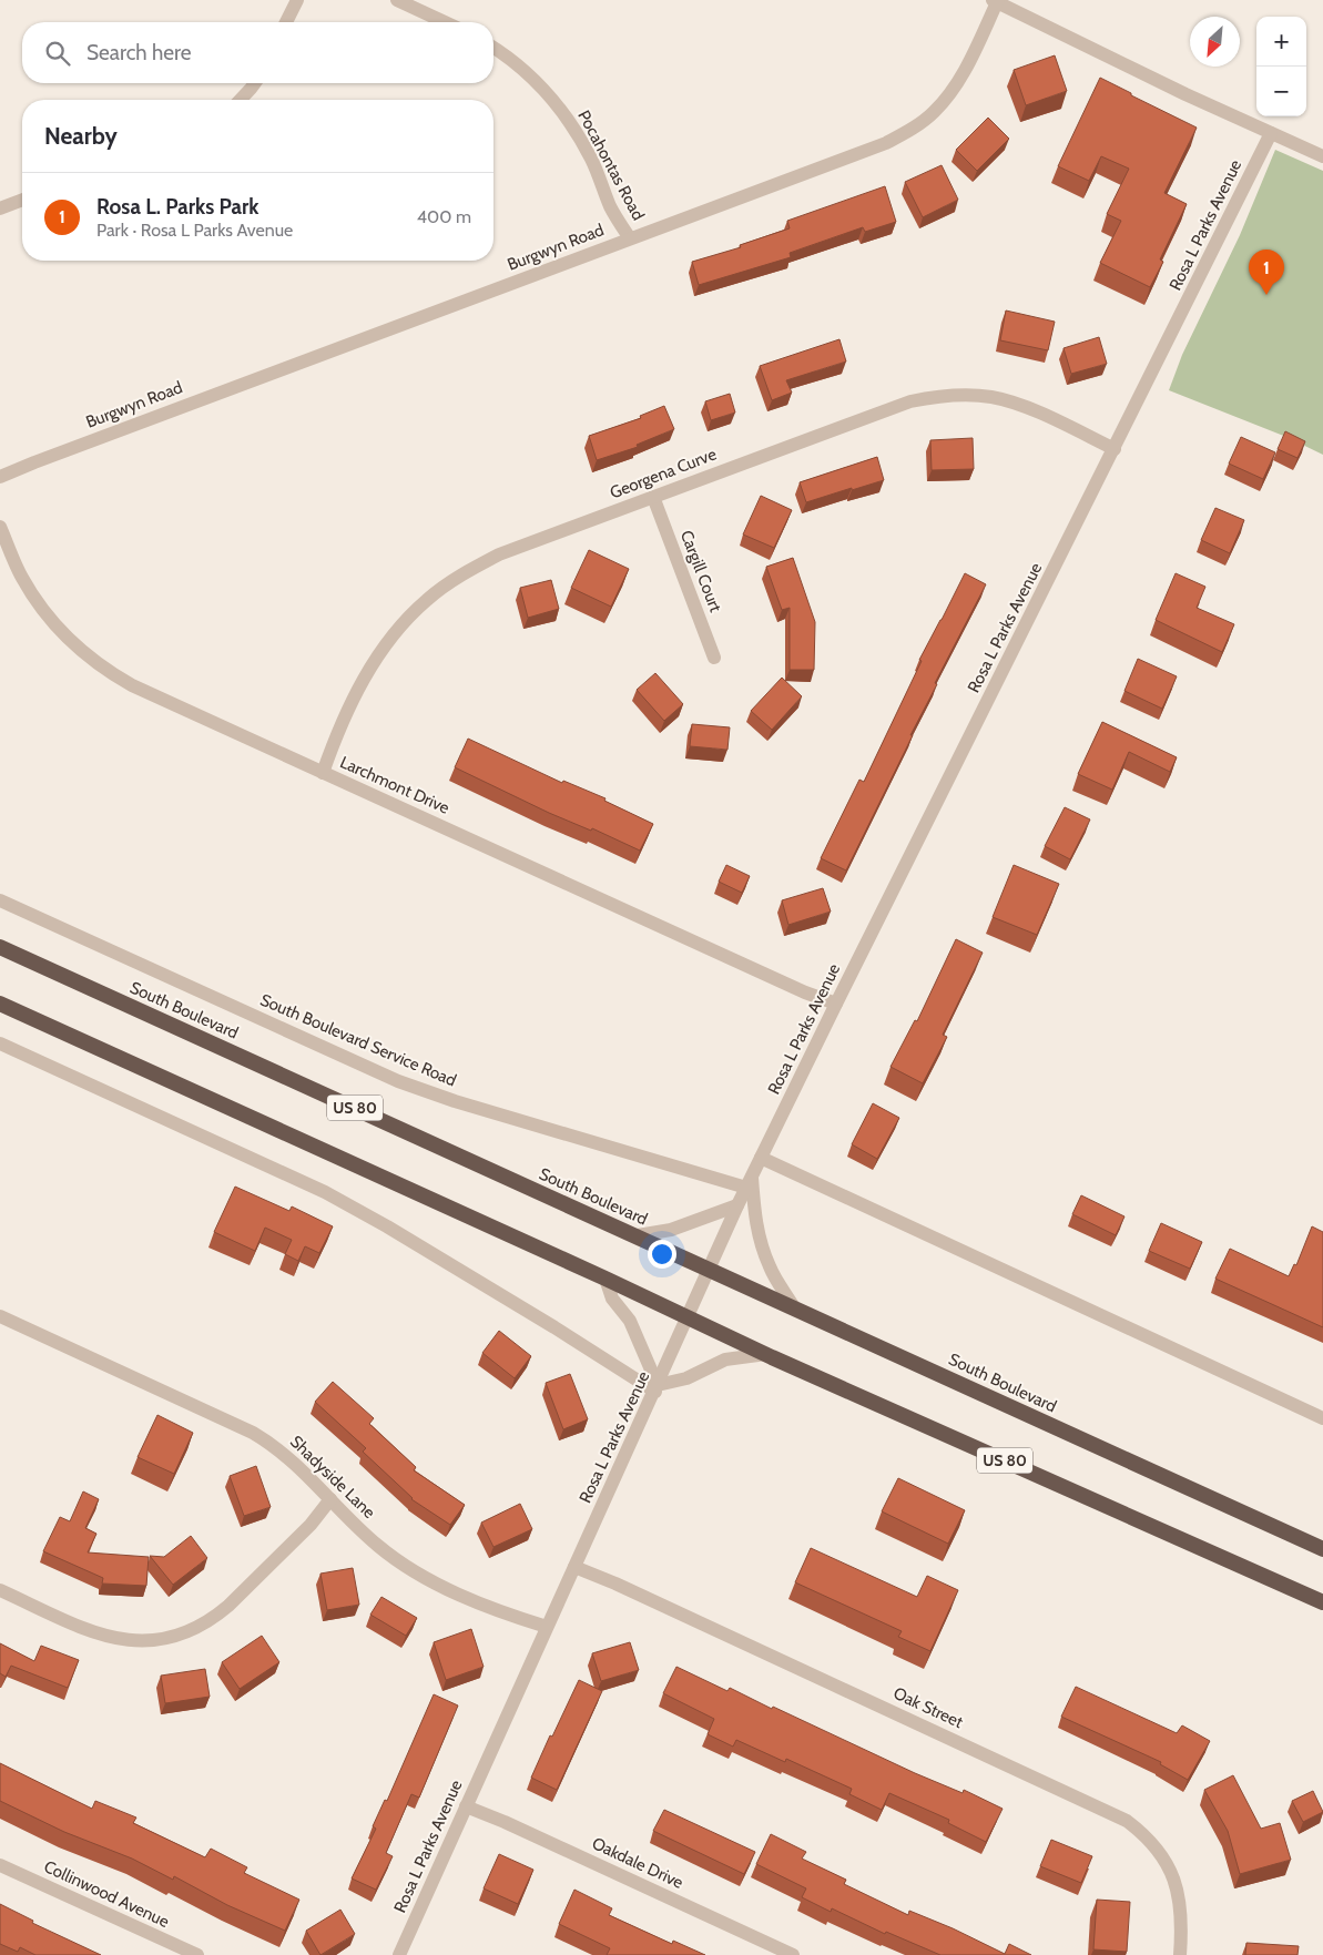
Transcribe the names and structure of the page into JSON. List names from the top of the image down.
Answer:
{
  "streets": {
    "highway": ["South Boulevard", "US 80"],
    "street": [
      "Pocahontas Road",
      "Rosa L Parks Avenue",
      "Burgwyn Road",
      "Georgena Curve",
      "Cargill Court",
      "Larchmont Drive",
      "South Boulevard Service Road",
      "Shadyside Lane",
      "Oak Street",
      "Oakdale Drive",
      "Collinwood Avenue"
    ]
  },
  "crossings": [
    ["Pocahontas Road", "Burgwyn Road"],
    ["Rosa L Parks Avenue", "Georgena Curve"],
    ["Rosa L Parks Avenue", "Larchmont Drive"],
    ["Rosa L Parks Avenue", "South Boulevard"],
    ["Rosa L Parks Avenue", "South Boulevard Service Road"],
    ["Rosa L Parks Avenue", "US 80"],
    ["Rosa L Parks Avenue", "Shadyside Lane"],
    ["Rosa L Parks Avenue", "Oak Street"],
    ["Rosa L Parks Avenue", "Oakdale Drive"],
    ["Georgena Curve", "Cargill Court"],
    ["Georgena Curve", "Larchmont Drive"]
  ],
  "north": "bottom left",
  "page": {
    "map_buttons": ["+", "−"],
    "search": "Search here",
    "heading": "Nearby",
    "list": [
      {
        "mark": "1",
        "name": "Rosa L. Parks Park",
        "note": "Park · Rosa L Parks Avenue",
        "value": "400 m"
      }
    ],
    "pins": "1"
  }
}
